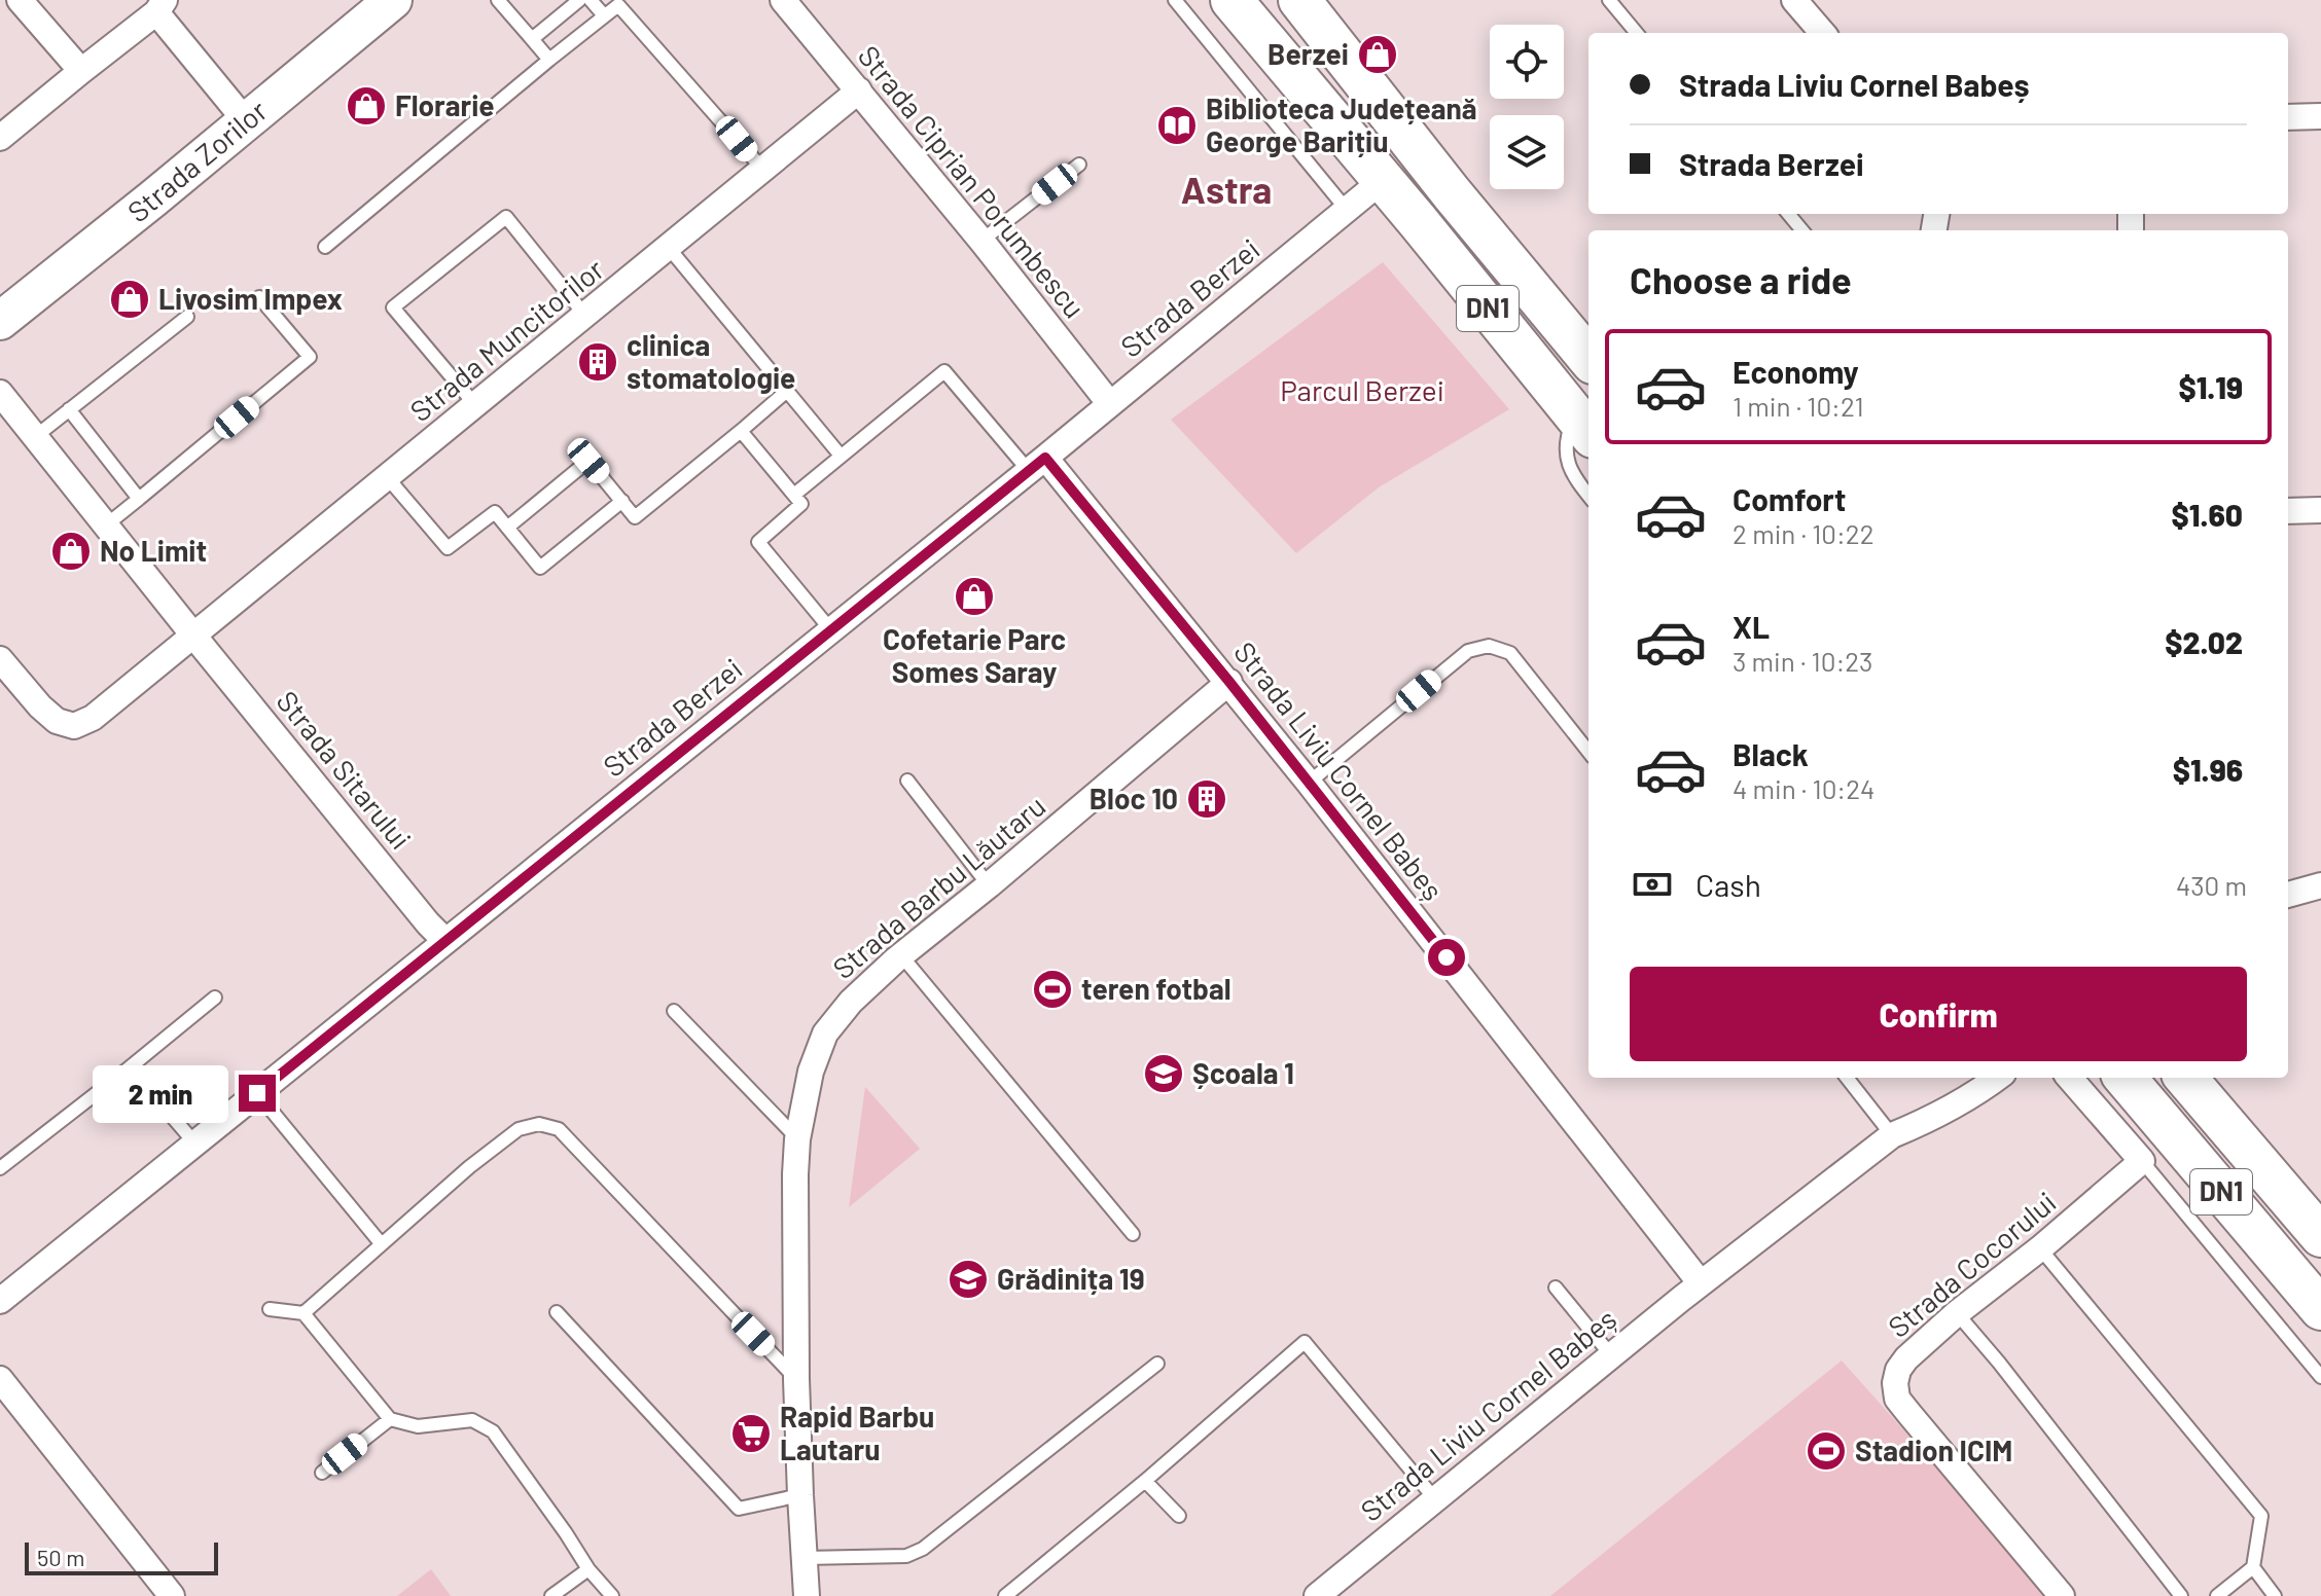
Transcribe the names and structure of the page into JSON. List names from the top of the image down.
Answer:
{
  "streets": {
    "main road": ["DN1"],
    "street": [
      "Strada Zorilor",
      "Strada Ciprian Porumbescu",
      "Strada Berzei",
      "Strada Muncitorilor",
      "Strada Sitarului",
      "Strada Liviu Cornel Babeș",
      "Strada Barbu Lăutaru",
      "Strada Cocorului"
    ]
  },
  "crossings": [
    ["Strada Ciprian Porumbescu", "Strada Berzei"],
    ["Strada Ciprian Porumbescu", "Strada Muncitorilor"],
    ["Strada Berzei", "DN1"],
    ["Strada Berzei", "Strada Sitarului"],
    ["Strada Berzei", "Strada Liviu Cornel Babeș"],
    ["Strada Muncitorilor", "Strada Sitarului"],
    ["Strada Liviu Cornel Babeș", "Strada Barbu Lăutaru"]
  ],
  "districts": ["Astra"],
  "parks": ["Parcul Berzei"],
  "places": {
    "shop": [
      "Berzei",
      "Florarie",
      "Livosim Impex",
      "No Limit",
      "Cofetarie Parc Somes Saray"
    ],
    "library": ["Biblioteca Județeană George Barițiu"],
    "building": ["clinica stomatologie", "Bloc 10"],
    "sports": ["teren fotbal", "Stadion ICIM"],
    "school or university": ["Școala 1", "Grădinița 19"],
    "supermarket": ["Rapid Barbu Lautaru"]
  },
  "scale_bar": "50 m",
  "page": {
    "banner": ["Strada Liviu Cornel Babeș", "Strada Berzei"],
    "heading": "Choose a ride",
    "list": [
      {
        "name": "Economy",
        "note": "1 min · 10:21",
        "value": "$1.19"
      },
      {
        "name": "Comfort",
        "note": "2 min · 10:22",
        "value": "$1.60"
      },
      {
        "name": "XL",
        "note": "3 min · 10:23",
        "value": "$2.02"
      },
      {
        "name": "Black",
        "note": "4 min · 10:24",
        "value": "$1.96"
      }
    ],
    "pay": ["Cash", "430 m"],
    "buttons": "Confirm",
    "bubble": "2 min",
    "scale": "50 m"
  }
}
